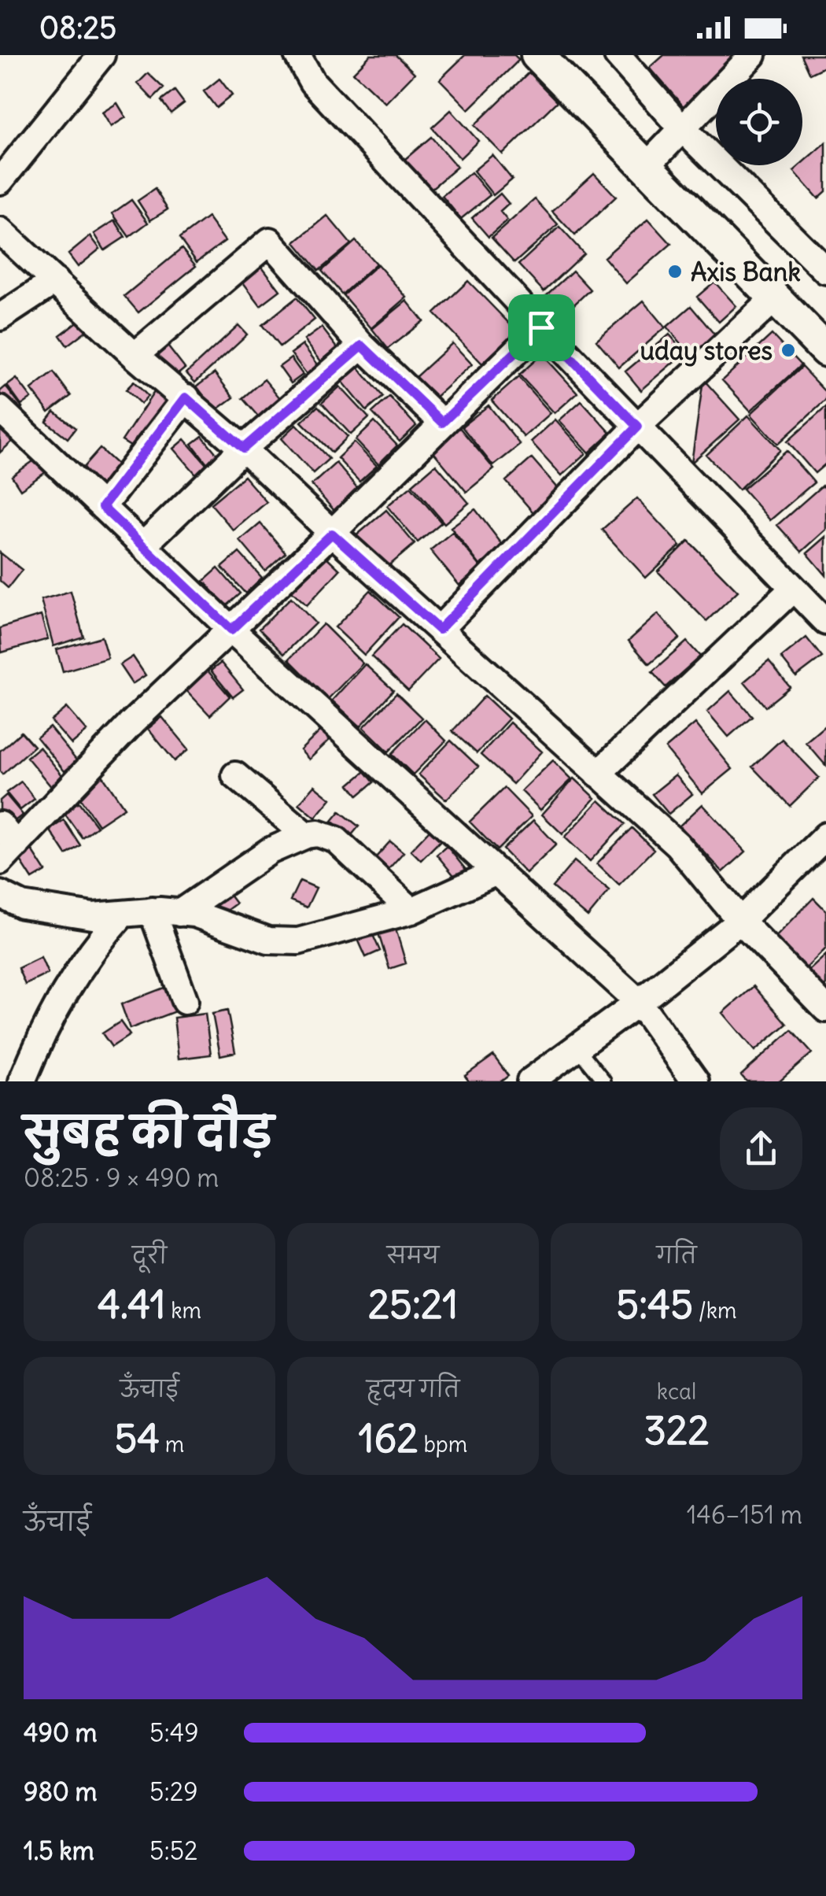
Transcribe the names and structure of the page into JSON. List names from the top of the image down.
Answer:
{
  "places": ["Axis Bank", "uday stores"],
  "page": {
    "status": "08:25",
    "heading": ["सुबह की दौड़", "08:25 · 9 × 490 m"],
    "stats": [
      ["दूरी", "4.41 km"],
      ["समय", "25:21"],
      ["गति", "5:45 /km"],
      ["ऊँचाई", "54 m"],
      ["हृदय गति", "162 bpm"],
      ["kcal", "322"]
    ],
    "chart": ["ऊँचाई", "146–151 m"],
    "list": [
      {
        "name": "490 m",
        "note": "5:49"
      },
      {
        "name": "980 m",
        "note": "5:29"
      },
      {
        "name": "1.5 km",
        "note": "5:52"
      }
    ]
  }
}
